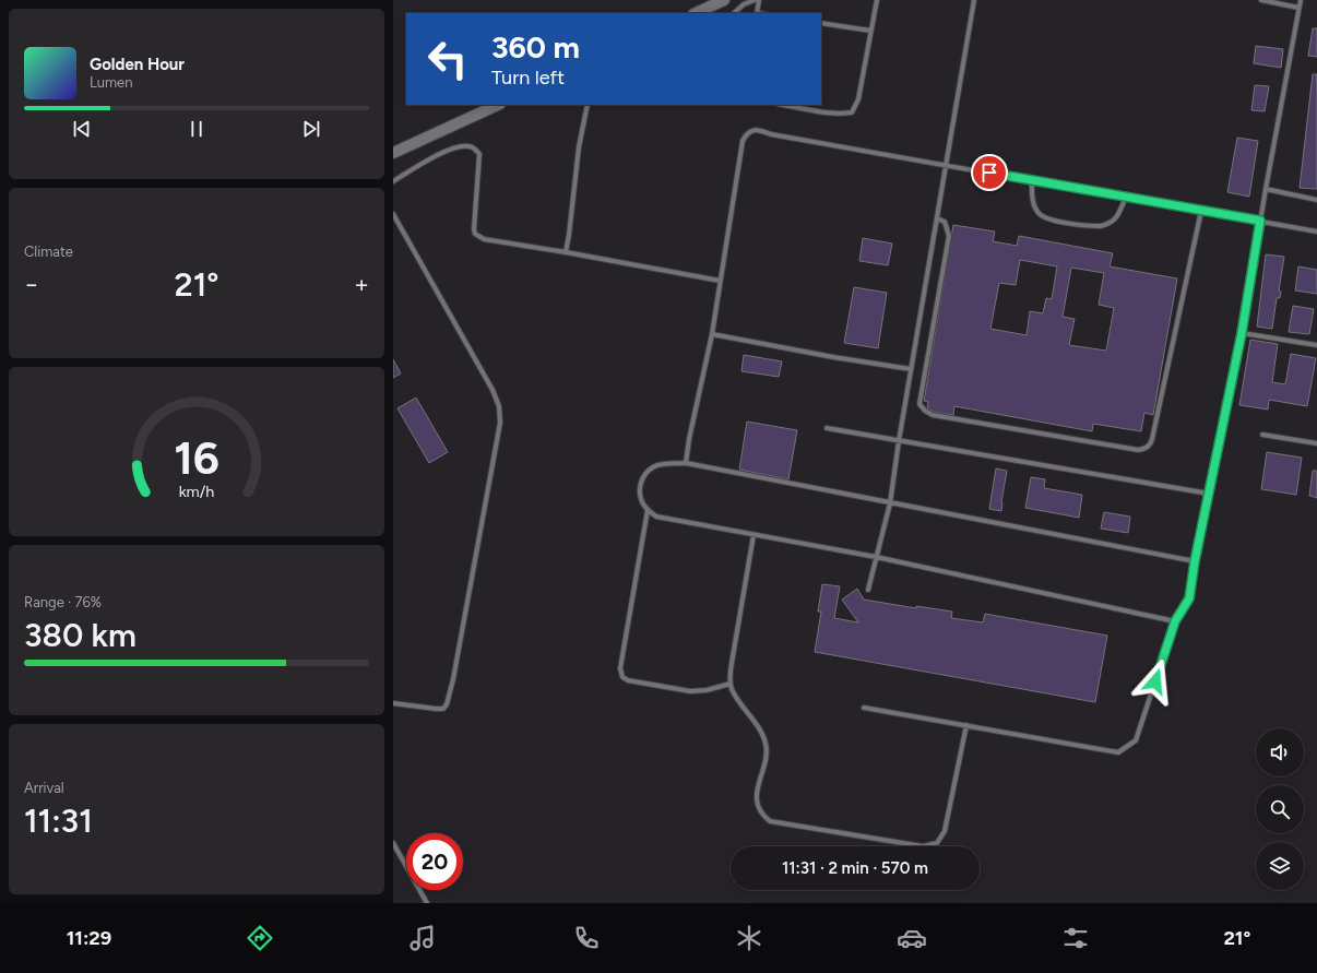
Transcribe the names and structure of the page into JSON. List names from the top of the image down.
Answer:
{
  "page": {
    "turn": ["360 m", "Turn left"],
    "song": ["Golden Hour", "Lumen"],
    "tile": [
      "Climate",
      ["Range · 76%", "380 km"],
      ["Arrival", "11:31"]
    ],
    "heat": ["−", "21°", "+"],
    "limit": "20",
    "trip": "11:31 · 2 min · 570 m",
    "tabs": ["11:29", "21°"],
    "gauge": ["16", "km/h"]
  }
}
